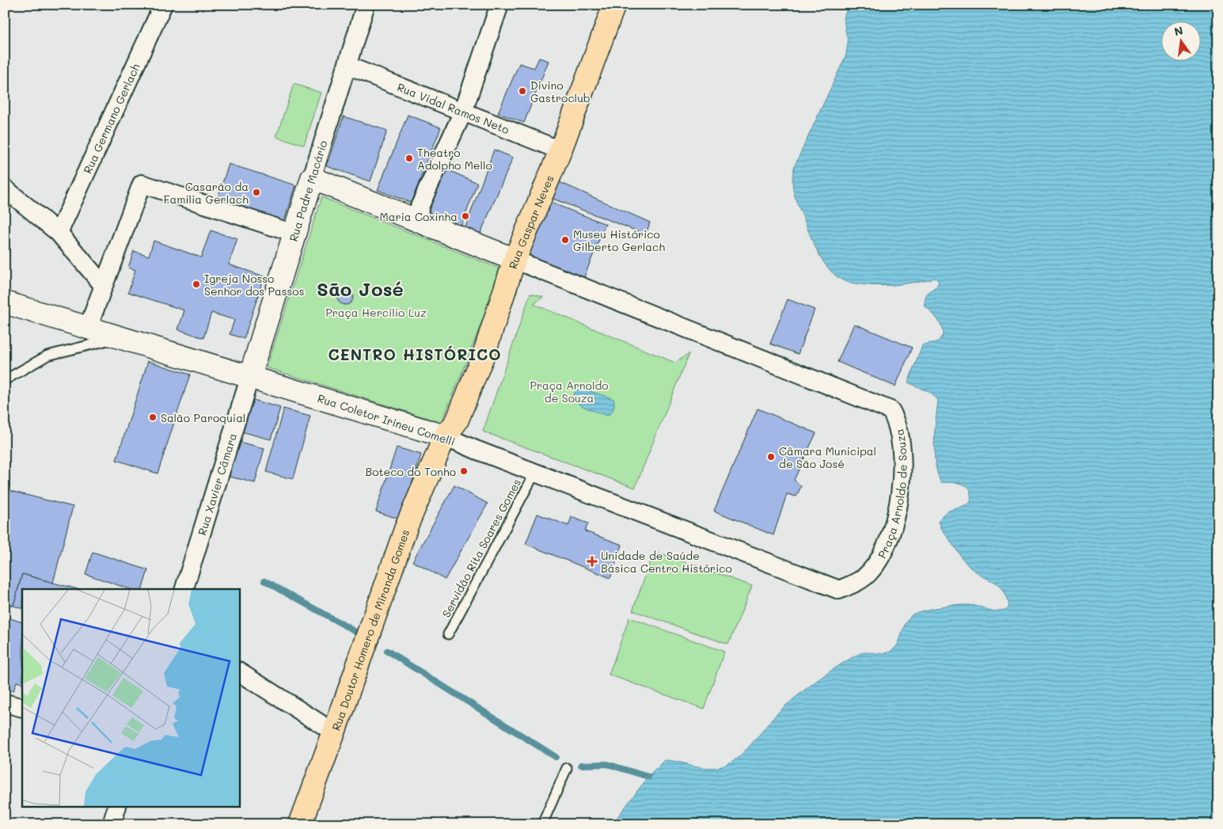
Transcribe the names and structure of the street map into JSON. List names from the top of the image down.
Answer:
{
  "streets": {
    "main road": [
      "Rua Padre Macário",
      "Rua Gaspar Neves",
      "Rua Coletor Irineu Comelli",
      "Rua Doutor Homero de Miranda Gomes"
    ],
    "street": [
      "Rua Vidal Ramos Neto",
      "Rua Germano Gerlach",
      "Rua Xavier Câmara",
      "Praça Arnoldo de Souza"
    ],
    "lane": ["Servidão Rita Soares Gomes"]
  },
  "crossings": [
    ["Rua Vidal Ramos Neto", "Rua Padre Macário"],
    ["Rua Vidal Ramos Neto", "Rua Gaspar Neves"],
    ["Rua Padre Macário", "Rua Coletor Irineu Comelli"],
    ["Rua Padre Macário", "Rua Xavier Câmara"],
    ["Rua Gaspar Neves", "Rua Coletor Irineu Comelli"],
    ["Rua Gaspar Neves", "Praça Arnoldo de Souza"],
    ["Rua Gaspar Neves", "Rua Doutor Homero de Miranda Gomes"],
    ["Rua Coletor Irineu Comelli", "Rua Xavier Câmara"],
    ["Rua Coletor Irineu Comelli", "Praça Arnoldo de Souza"],
    ["Rua Coletor Irineu Comelli", "Servidão Rita Soares Gomes"],
    ["Rua Coletor Irineu Comelli", "Rua Doutor Homero de Miranda Gomes"]
  ],
  "districts": ["São José", "CENTRO HISTÓRICO"],
  "parks": ["Praça Hercílio Luz", "Praça Arnoldo de Souza"],
  "places": {
    "other": [
      "Divino Gastroclub",
      "Theatro Adolpho Mello",
      "Casarão da Familia Gerlach",
      "Maria Coxinha",
      "Museu Histórico Gilberto Gerlach",
      "Igreja Nosso Senhor dos Passos",
      "Salão Paroquial",
      "Câmara Municipal de São José",
      "Boteco do Tonho"
    ],
    "health": ["Unidade de Saúde Básica Centro Histórico"]
  },
  "north": "top"
}
